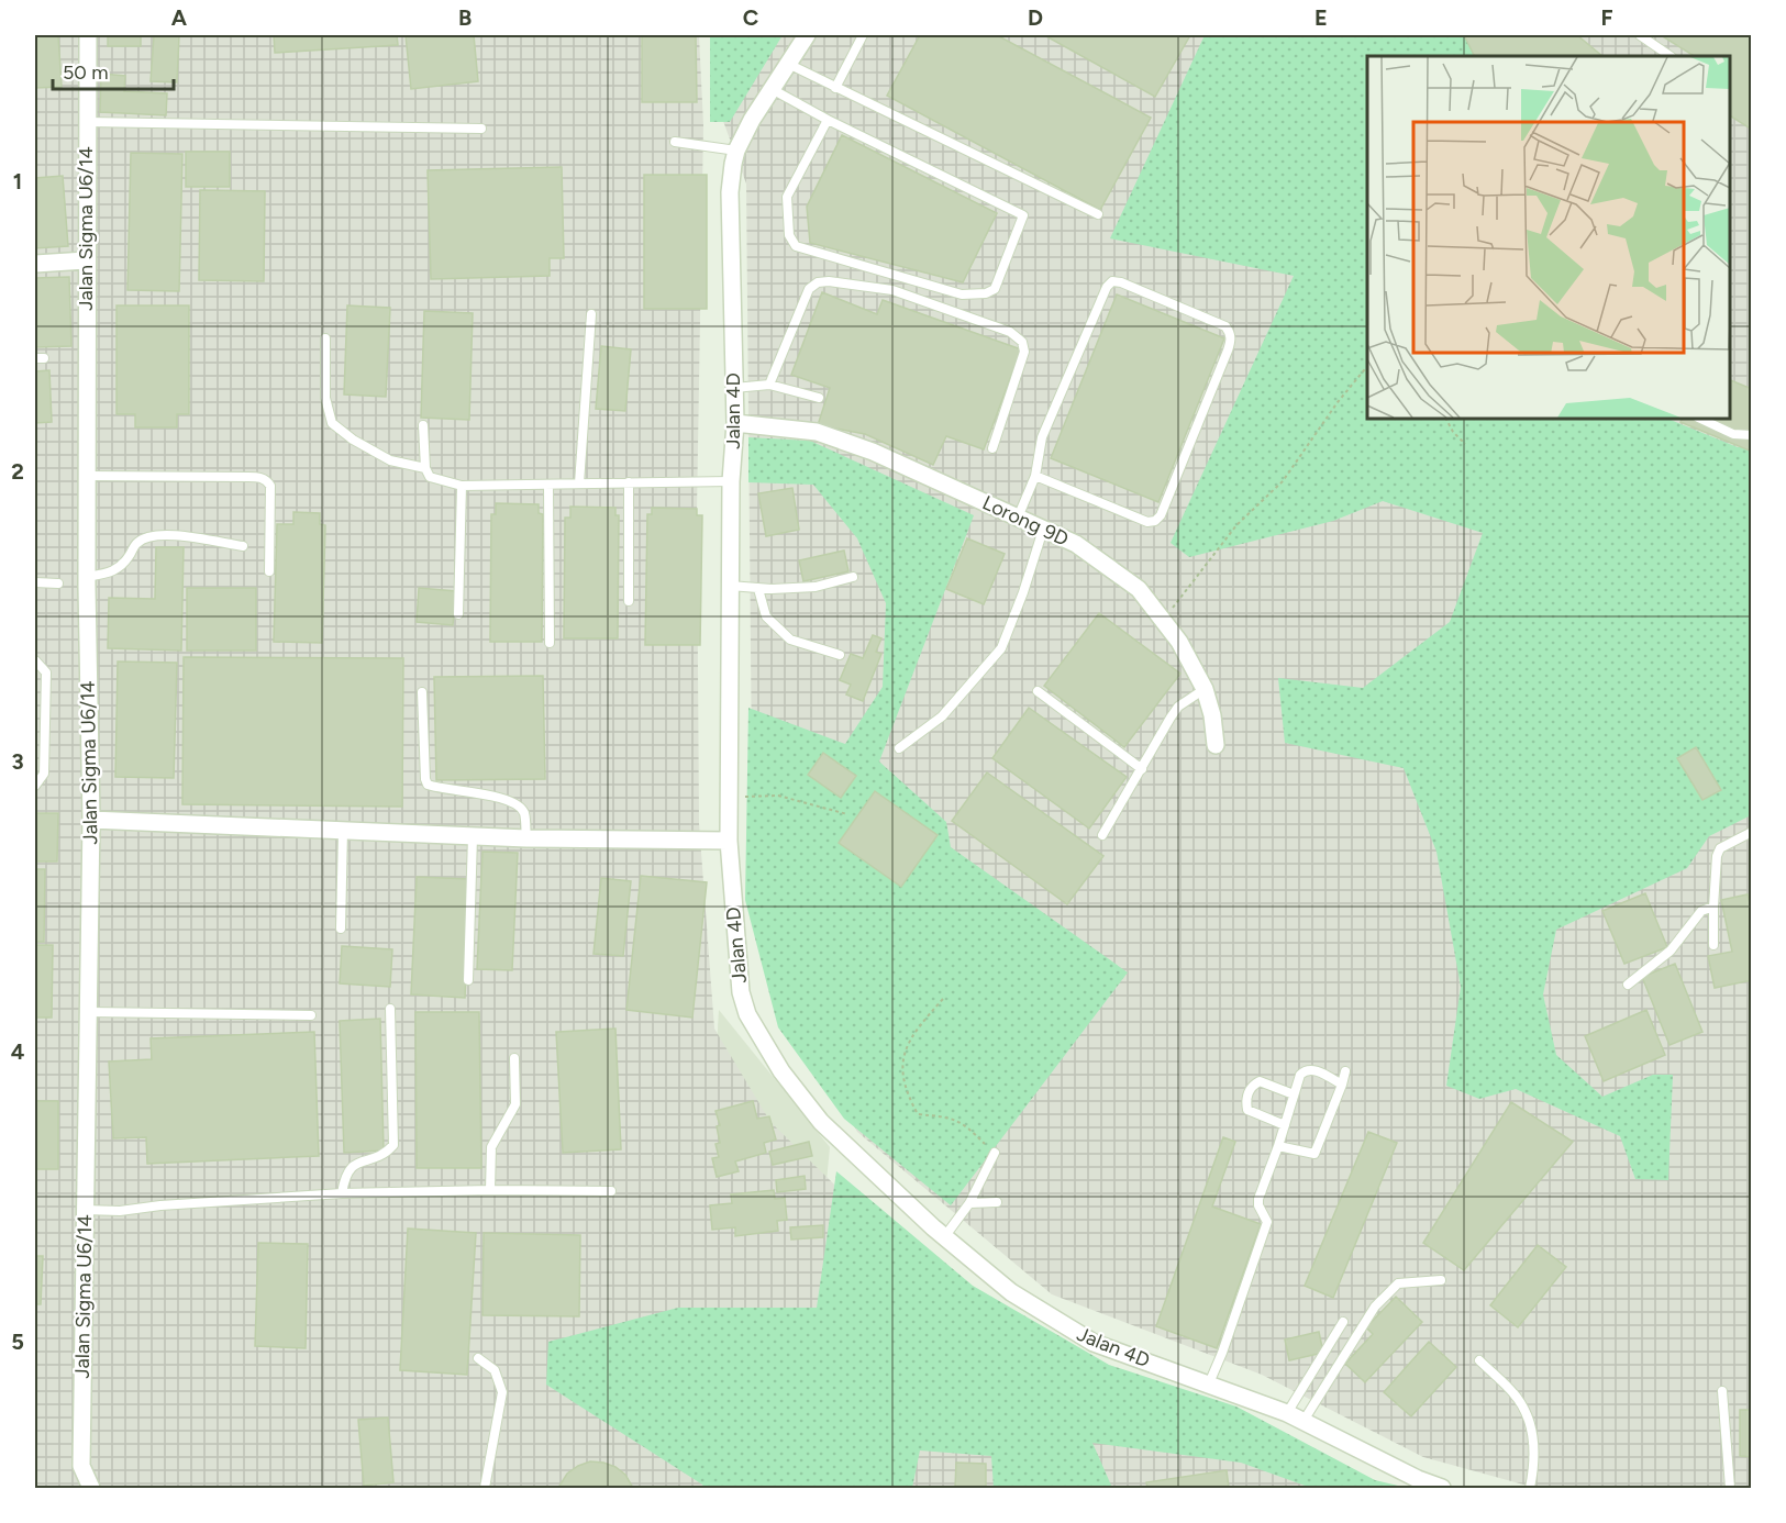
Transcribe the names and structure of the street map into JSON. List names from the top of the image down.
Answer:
{
  "streets": {
    "street": ["Jalan Sigma U6/14", "Jalan 4D", "Lorong 9D"]
  },
  "crossings": [
    ["Jalan 4D", "Lorong 9D"]
  ],
  "scale_bar": "50 m",
  "grid": {
    "columns": [
      "A",
      "B",
      "C",
      "D",
      "E",
      "F"
    ],
    "rows": [
      "1",
      "2",
      "3",
      "4",
      "5"
    ]
  }
}
